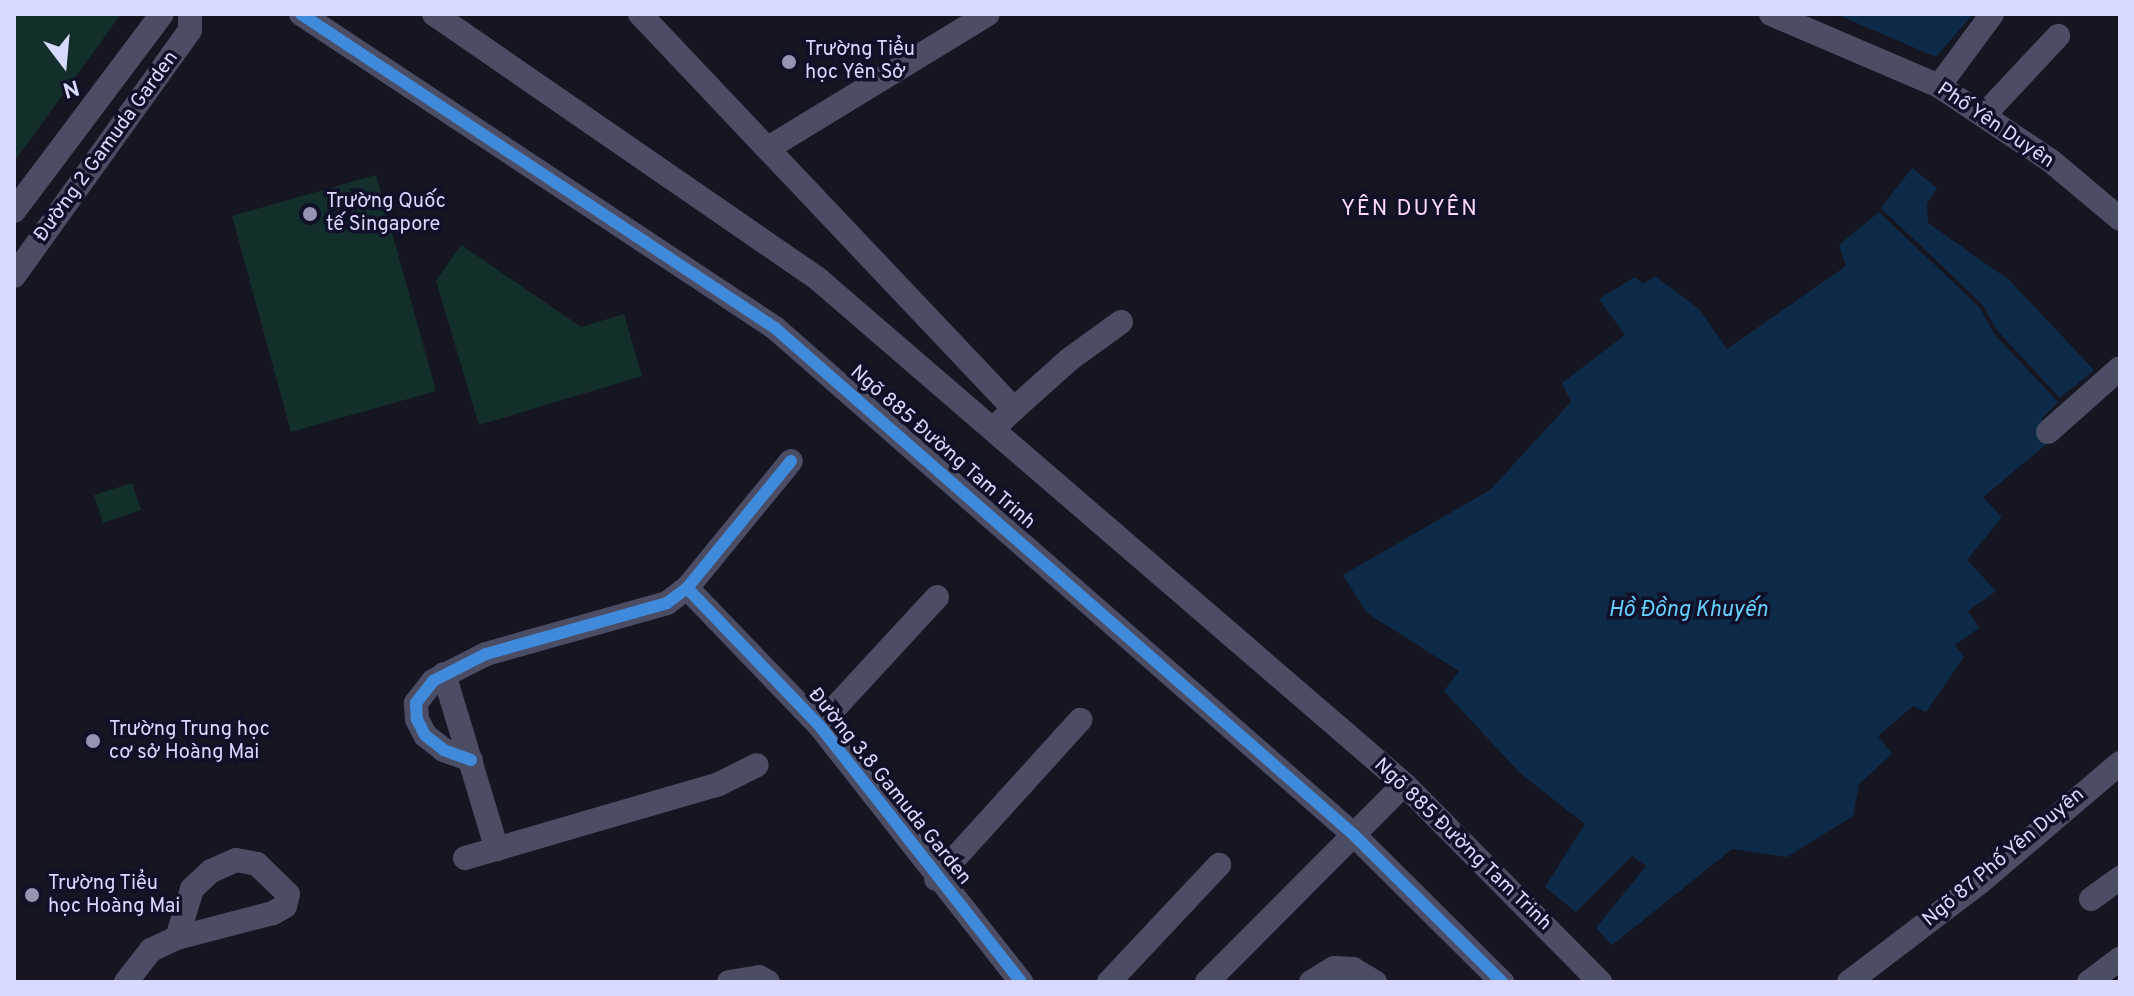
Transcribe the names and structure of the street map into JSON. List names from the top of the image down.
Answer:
{
  "streets": {
    "street": [
      "Phố Yên Duyên",
      "Đường 2 Gamuda Garden",
      "Ngõ 885 Đường Tam Trinh",
      "Đường 3.8 Gamuda Garden",
      "Ngõ 87 Phố Yên Duyên"
    ]
  },
  "districts": ["YÊN DUYÊN"],
  "water": ["Hồ Đồng Khuyến"],
  "places": [
    "Trường Tiểu học Yên Sở",
    "Trường Quốc tế Singapore",
    "Trường Trung học cơ sở Hoàng Mai",
    "Trường Tiểu học Hoàng Mai"
  ],
  "north": "bottom"
}
